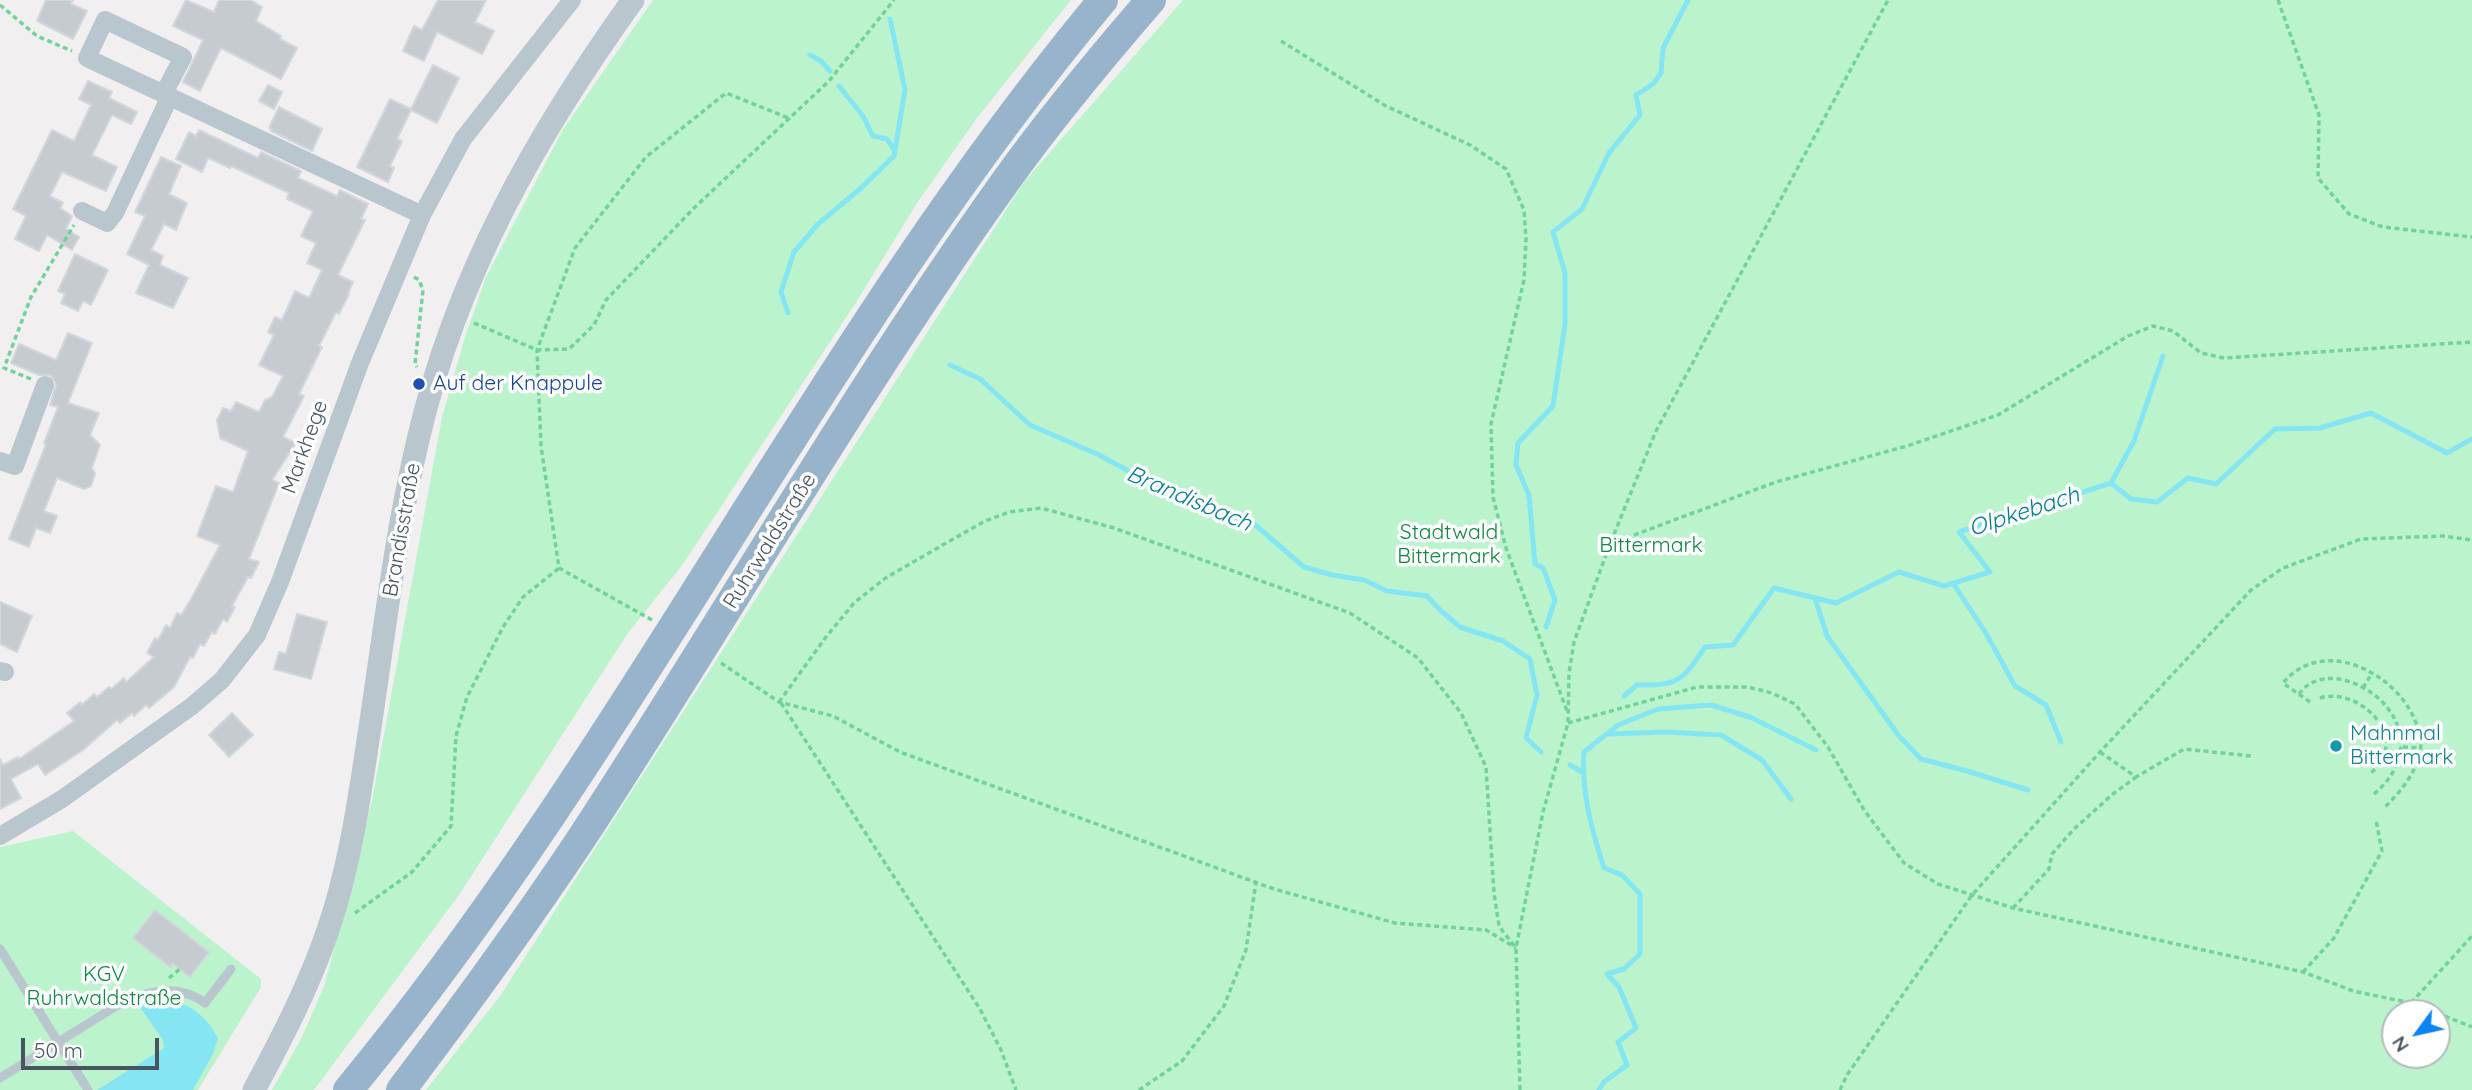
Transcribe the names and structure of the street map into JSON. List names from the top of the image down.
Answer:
{
  "streets": {
    "highway": ["Ruhrwaldstraße"],
    "street": ["Markhege", "Brandisstraße"]
  },
  "water": ["Brandisbach", "Olpkebach"],
  "parks": ["Stadtwald Bittermark", "Bittermark", "KGV Ruhrwaldstraße"],
  "places": ["Auf der Knappule", "Mahnmal Bittermark"],
  "scale_bar": "50 m",
  "north": "bottom left"
}
